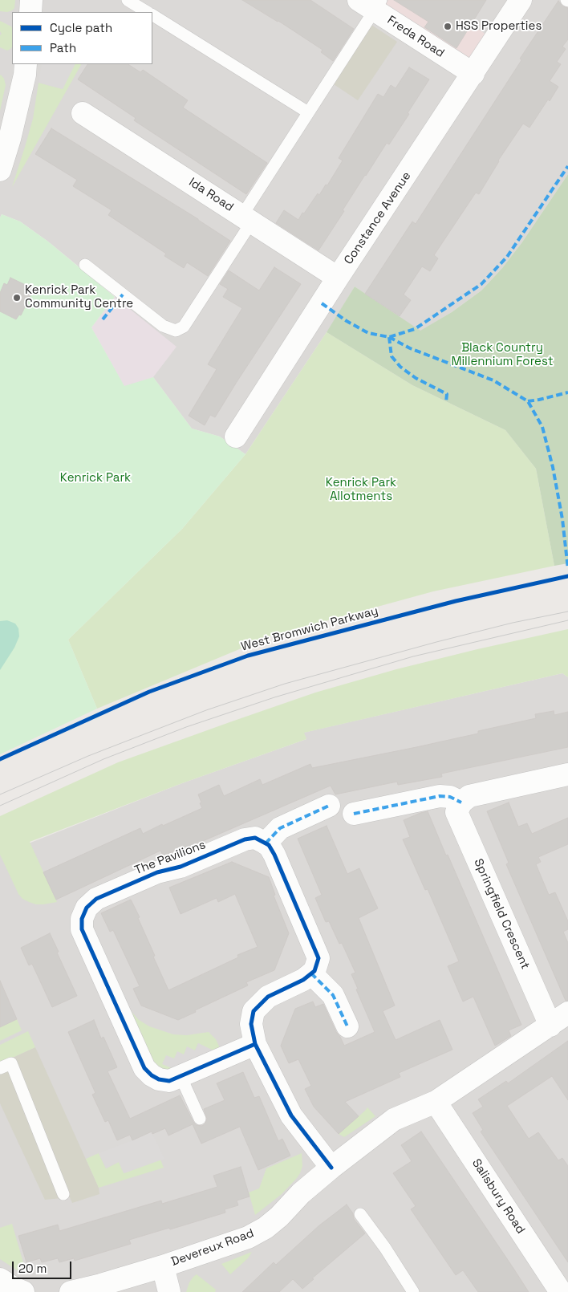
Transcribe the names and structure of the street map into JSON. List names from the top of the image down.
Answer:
{
  "streets": {
    "street": [
      "Freda Road",
      "Ida Road",
      "Constance Avenue",
      "The Pavilions",
      "Springfield Crescent",
      "Salisbury Road",
      "Devereux Road"
    ],
    "cycle path": ["West Bromwich Parkway"]
  },
  "crossings": [
    ["Freda Road", "Constance Avenue"],
    ["Ida Road", "Constance Avenue"],
    ["Salisbury Road", "Devereux Road"]
  ],
  "parks": ["Black Country Millennium Forest", "Kenrick Park", "Kenrick Park Allotments"],
  "places": ["HSS Properties", "Kenrick Park Community Centre"],
  "legend": ["Cycle path", "Path"],
  "scale_bar": "20 m"
}
